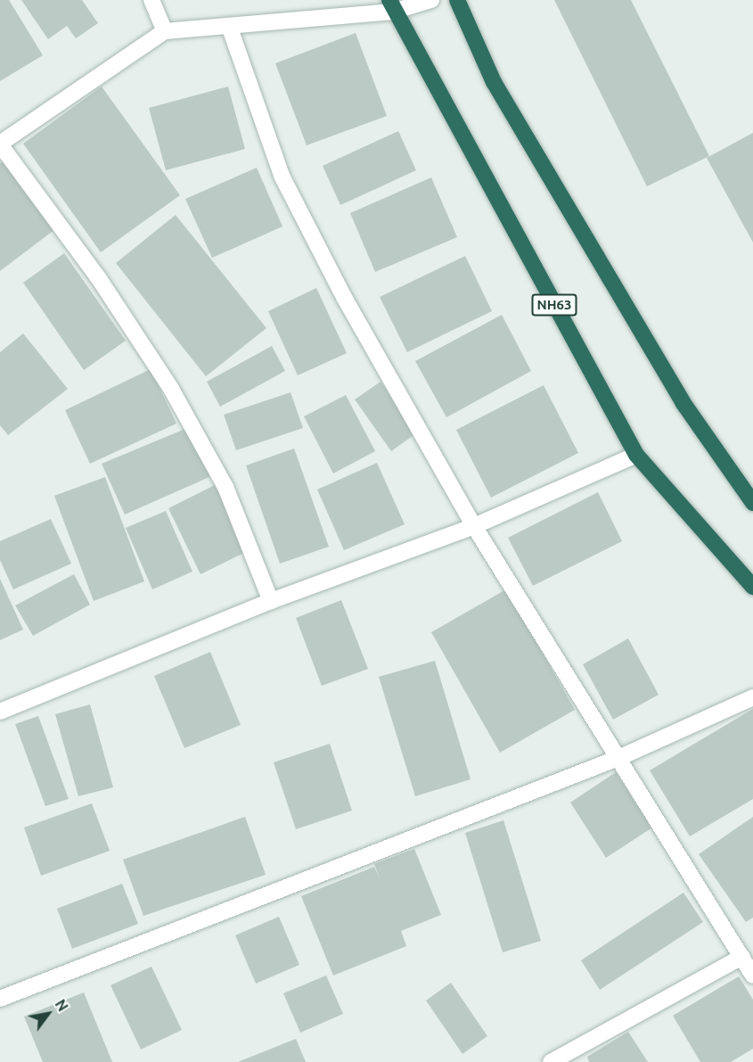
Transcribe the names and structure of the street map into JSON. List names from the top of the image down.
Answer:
{
  "streets": {
    "highway": ["NH63"]
  },
  "north": "top right"
}
